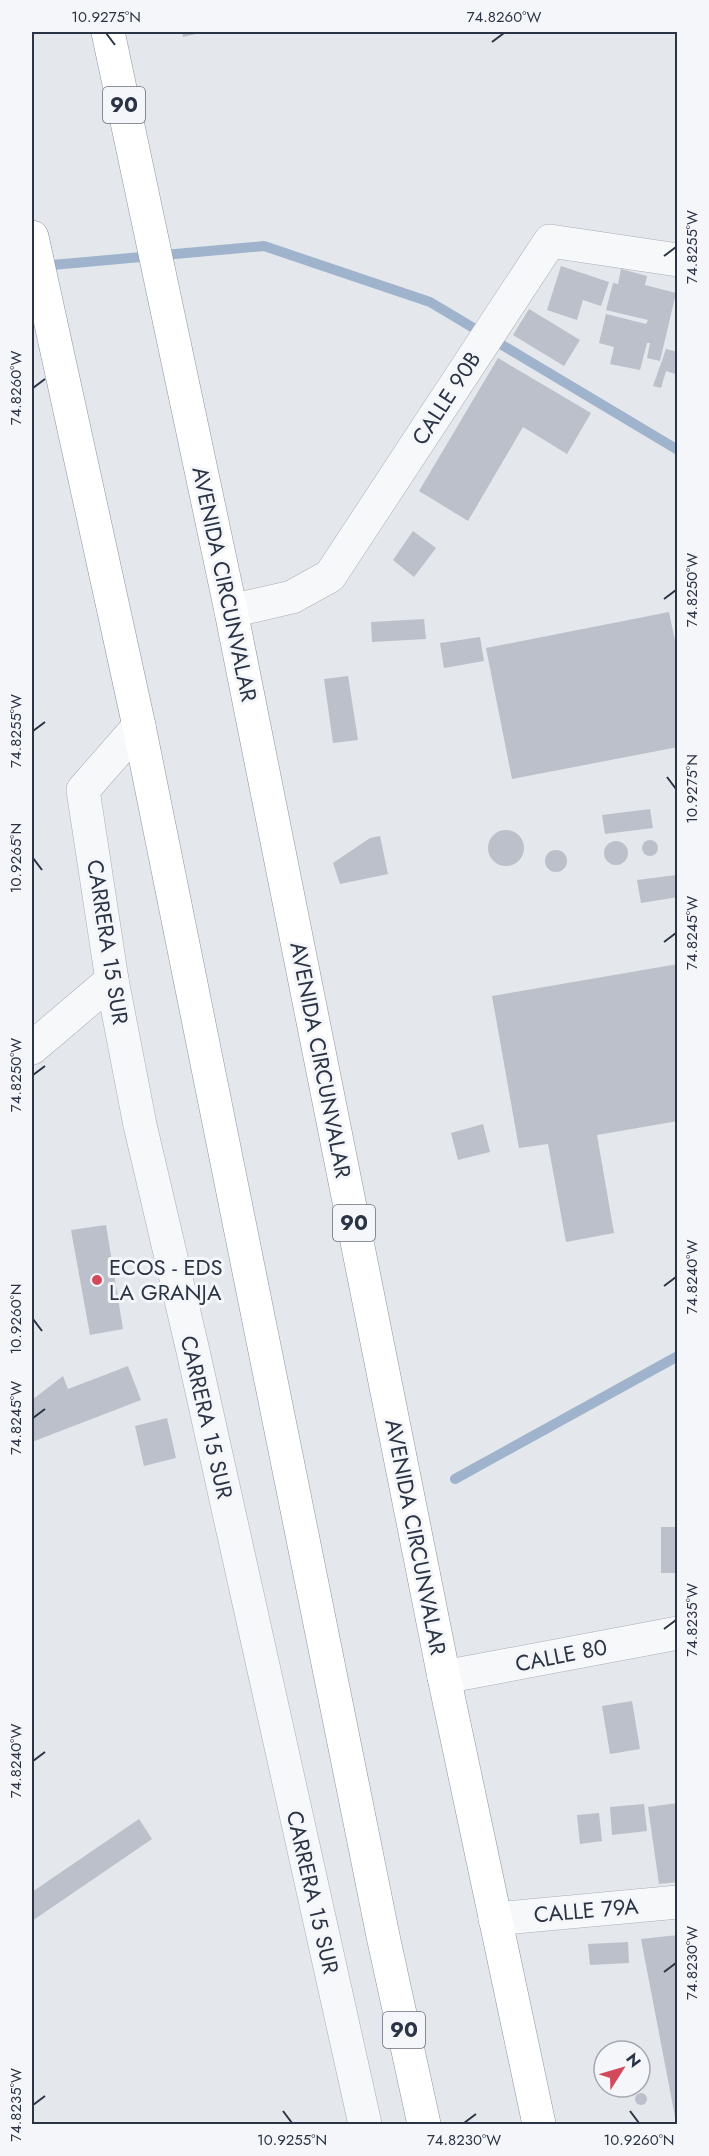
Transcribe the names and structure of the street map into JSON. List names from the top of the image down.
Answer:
{
  "streets": {
    "highway": ["90", "AVENIDA CIRCUNVALAR"],
    "street": [
      "CALLE 90B",
      "CARRERA 15 SUR",
      "CALLE 80",
      "CALLE 79A"
    ]
  },
  "crossings": [
    ["90", "CARRERA 15 SUR"],
    ["CALLE 90B", "AVENIDA CIRCUNVALAR"],
    ["AVENIDA CIRCUNVALAR", "CALLE 80"],
    ["AVENIDA CIRCUNVALAR", "CALLE 79A"]
  ],
  "places": ["ECOS - EDS LA GRANJA"],
  "north": "top right",
  "coordinates": [
    "10.9275°N",
    "74.8260°W",
    "74.8255°W",
    "74.8250°W",
    "10.9265°N",
    "74.8245°W",
    "74.8240°W",
    "10.9260°N",
    "74.8235°W",
    "74.8230°W",
    "10.9255°N"
  ]
}
